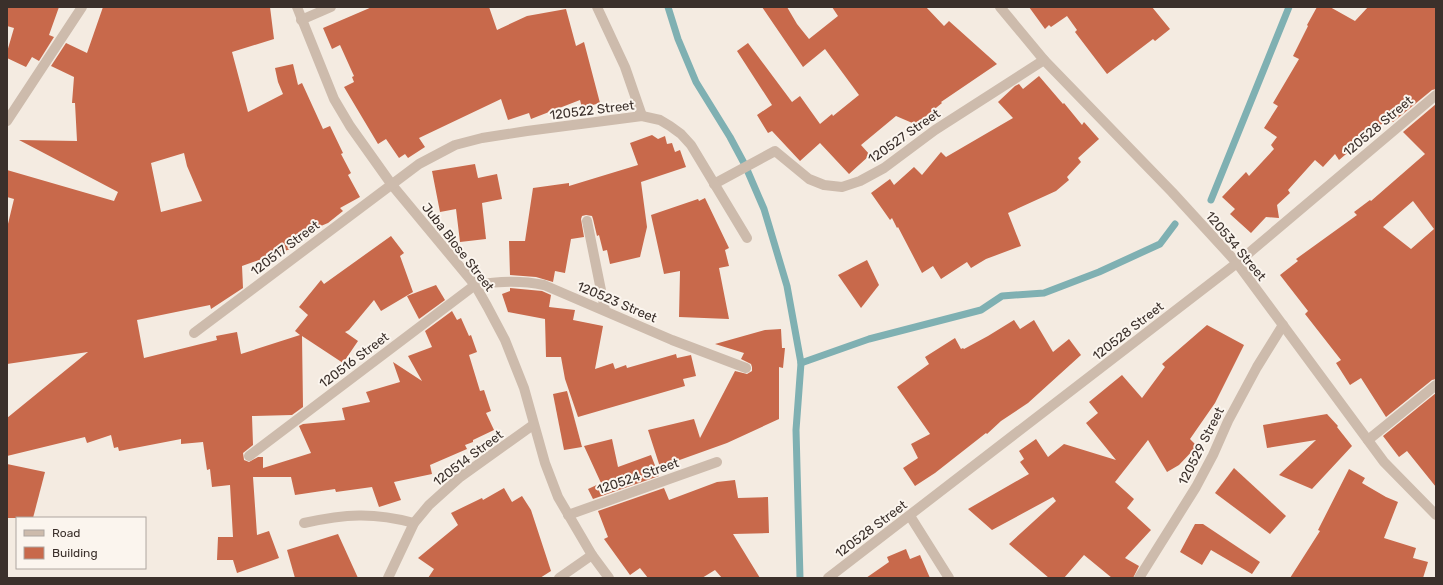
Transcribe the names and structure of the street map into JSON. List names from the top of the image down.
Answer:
{
  "streets": {
    "street": [
      "120522 Street",
      "120528 Street",
      "120527 Street",
      "120534 Street",
      "Juba Blose Street",
      "120517 Street",
      "120523 Street",
      "120516 Street",
      "120529 Street",
      "120514 Street",
      "120524 Street"
    ]
  },
  "crossings": [
    ["120522 Street", "120527 Street"],
    ["120522 Street", "Juba Blose Street"],
    ["120522 Street", "120517 Street"],
    ["120528 Street", "120534 Street"],
    ["120527 Street", "120534 Street"],
    ["120534 Street", "120529 Street"],
    ["Juba Blose Street", "120517 Street"],
    ["Juba Blose Street", "120523 Street"],
    ["Juba Blose Street", "120516 Street"],
    ["Juba Blose Street", "120514 Street"],
    ["Juba Blose Street", "120524 Street"],
    ["120523 Street", "120516 Street"]
  ],
  "legend": ["Road", "Building"]
}
